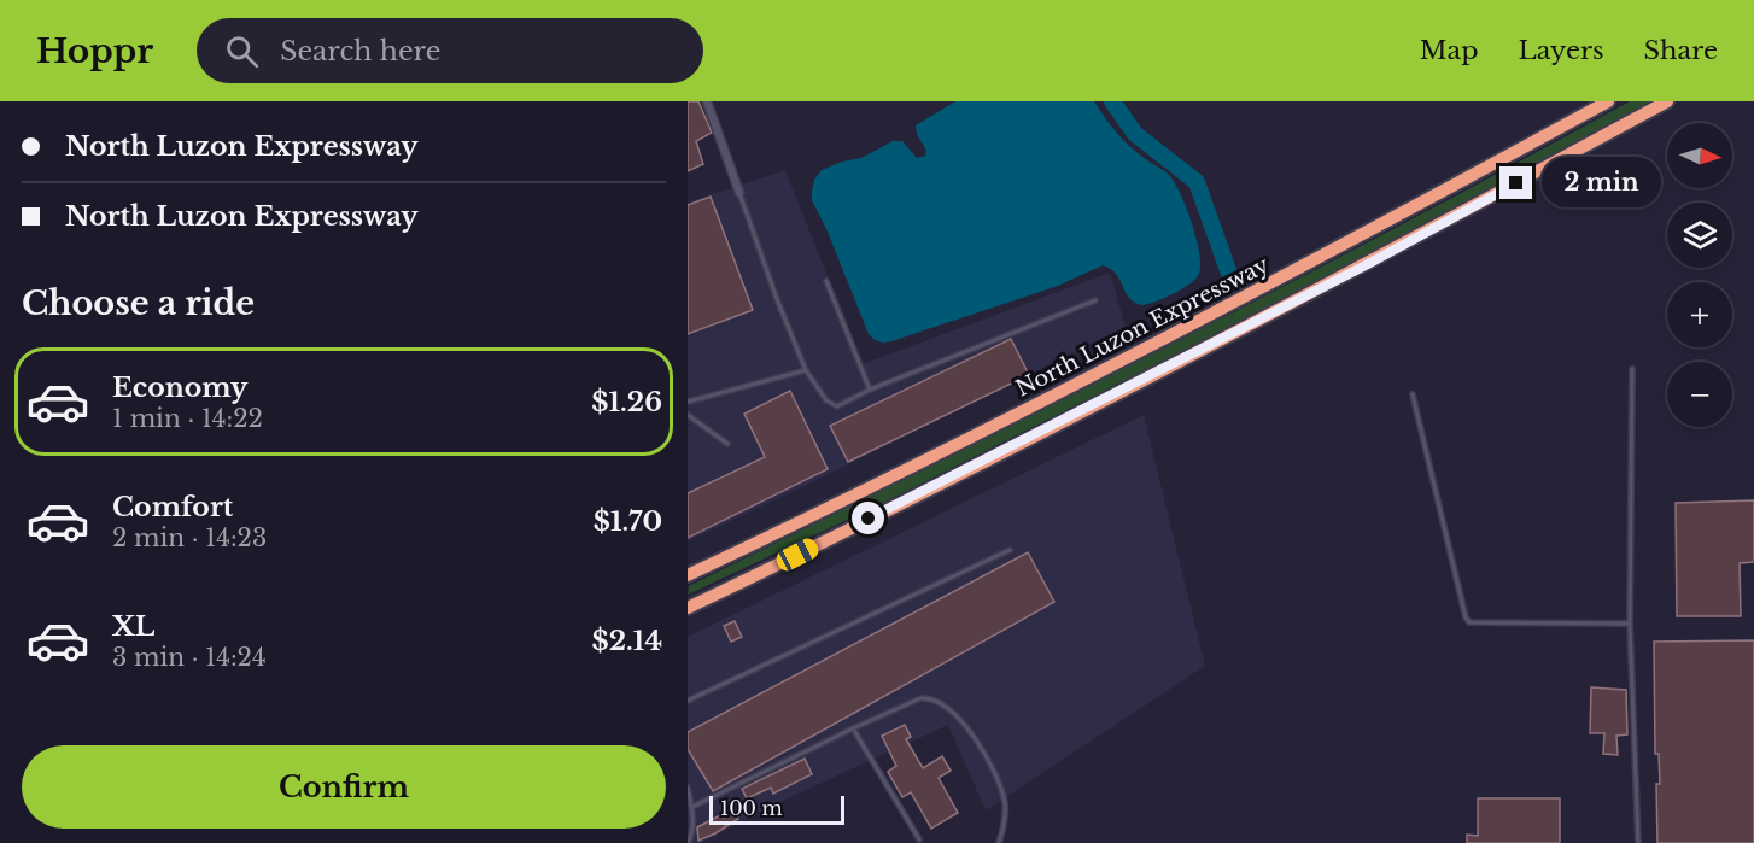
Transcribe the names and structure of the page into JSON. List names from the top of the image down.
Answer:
{
  "streets": {
    "highway": ["North Luzon Expressway"]
  },
  "scale_bar": "100 m",
  "north": "right",
  "page": {
    "header": "Hoppr",
    "search": "Search here",
    "nav": ["Map", "Layers", "Share"],
    "banner": ["North Luzon Expressway", "North Luzon Expressway"],
    "map_buttons": ["+", "−"],
    "bubble": "2 min",
    "heading": "Choose a ride",
    "list": [
      {
        "name": "Economy",
        "note": "1 min · 14:22",
        "value": "$1.26"
      },
      {
        "name": "Comfort",
        "note": "2 min · 14:23",
        "value": "$1.70"
      },
      {
        "name": "XL",
        "note": "3 min · 14:24",
        "value": "$2.14"
      }
    ],
    "buttons": "Confirm",
    "scale": "100 m"
  }
}
